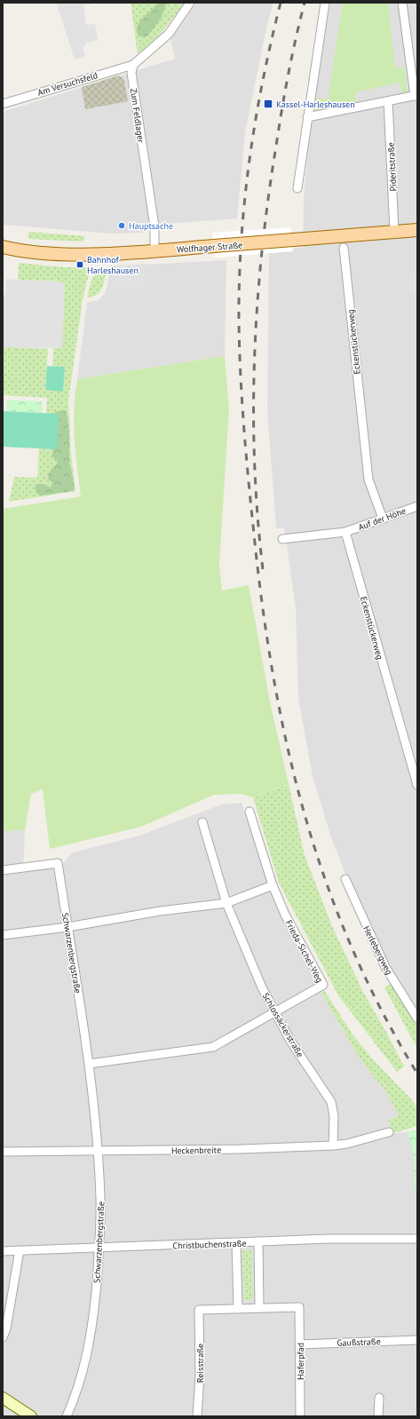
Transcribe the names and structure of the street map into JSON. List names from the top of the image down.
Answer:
{
  "streets": {
    "main road": ["Wolfhager Straße"],
    "street": [
      "Am Versuchsfeld",
      "Zum Feldlager",
      "Pideritstraße",
      "Eckenstückerweg",
      "Auf der Höhe",
      "Herlebergweg",
      "Frieda-Sichel-Weg",
      "Schwarzenbergstraße",
      "Schlossäckerstraße",
      "Heckenbreite",
      "Christbuchenstraße",
      "Gaußstraße",
      "Haferpfad",
      "Reisstraße"
    ]
  },
  "crossings": [
    ["Am Versuchsfeld", "Zum Feldlager"],
    ["Zum Feldlager", "Wolfhager Straße"],
    ["Pideritstraße", "Wolfhager Straße"],
    ["Eckenstückerweg", "Auf der Höhe"],
    ["Frieda-Sichel-Weg", "Schlossäckerstraße"],
    ["Schwarzenbergstraße", "Heckenbreite"],
    ["Schwarzenbergstraße", "Christbuchenstraße"],
    ["Schlossäckerstraße", "Heckenbreite"],
    ["Gaußstraße", "Haferpfad"]
  ],
  "places": {
    "transit": ["Kassel-Harleshausen", "Bahnhof Harleshausen"],
    "other": ["Hauptsache"]
  }
}
